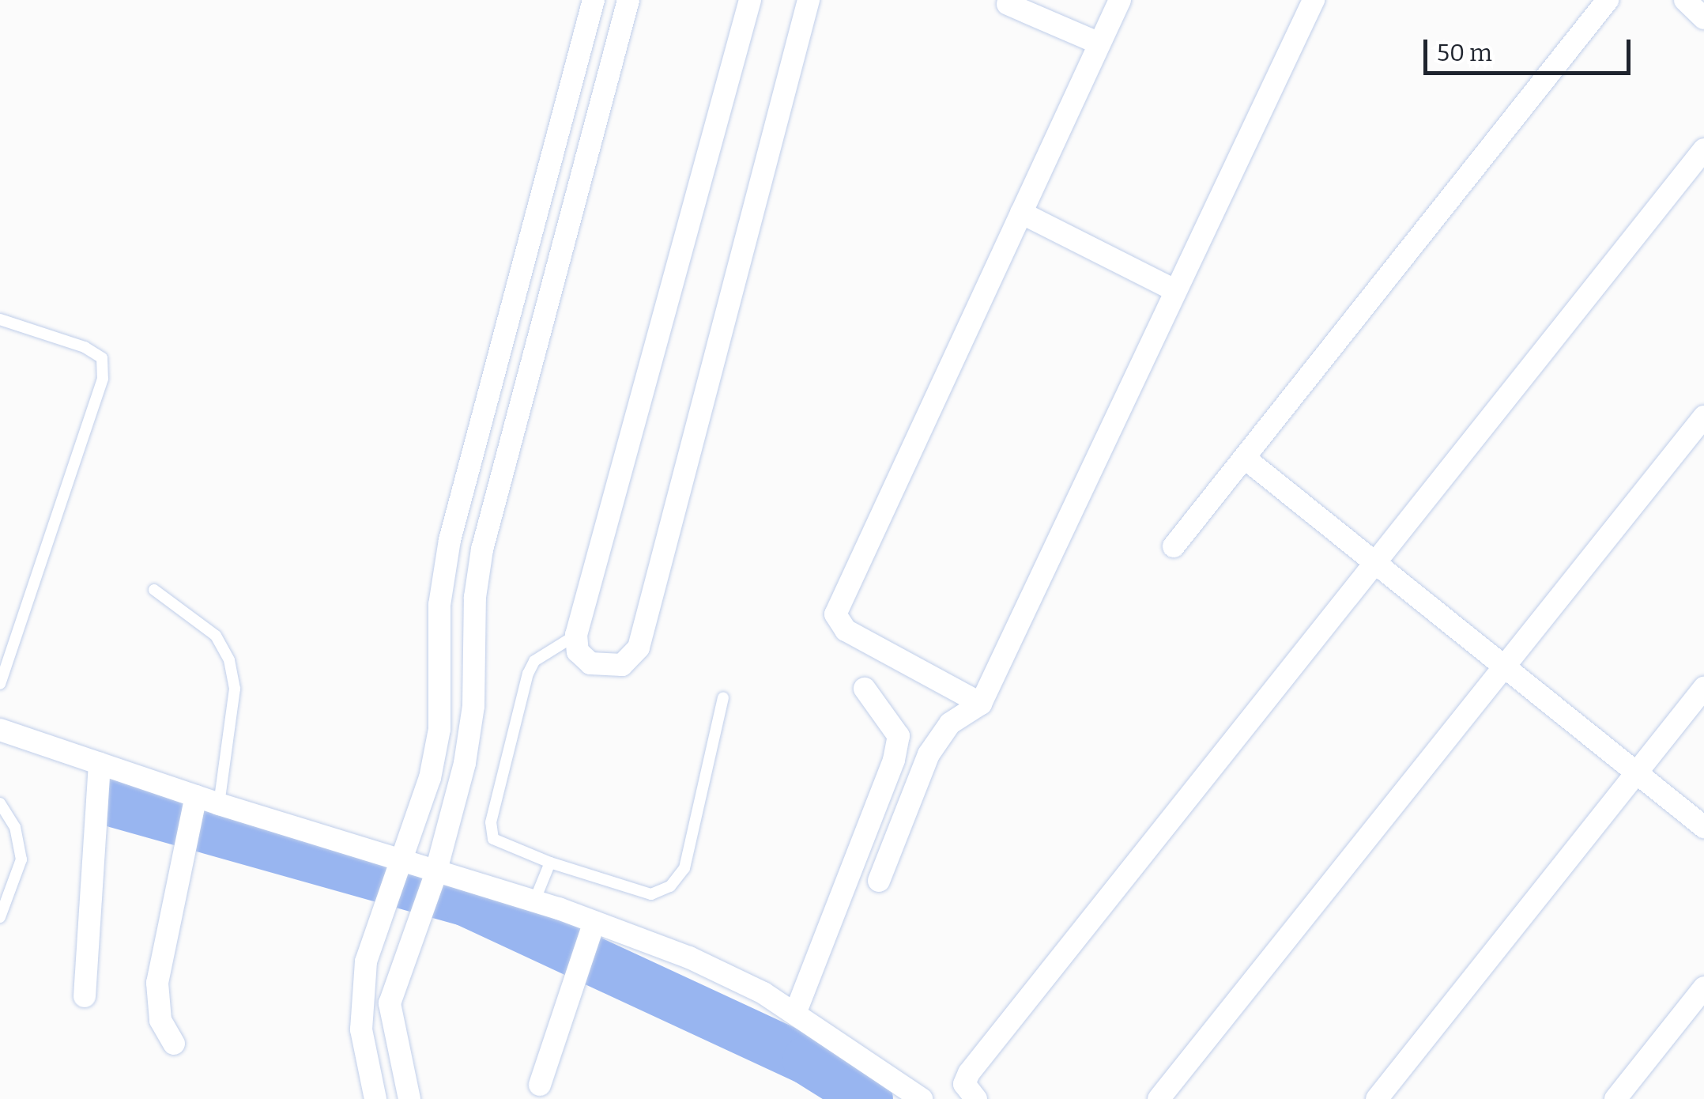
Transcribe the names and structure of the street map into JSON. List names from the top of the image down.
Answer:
{
  "scale_bar": "50 m"
}
